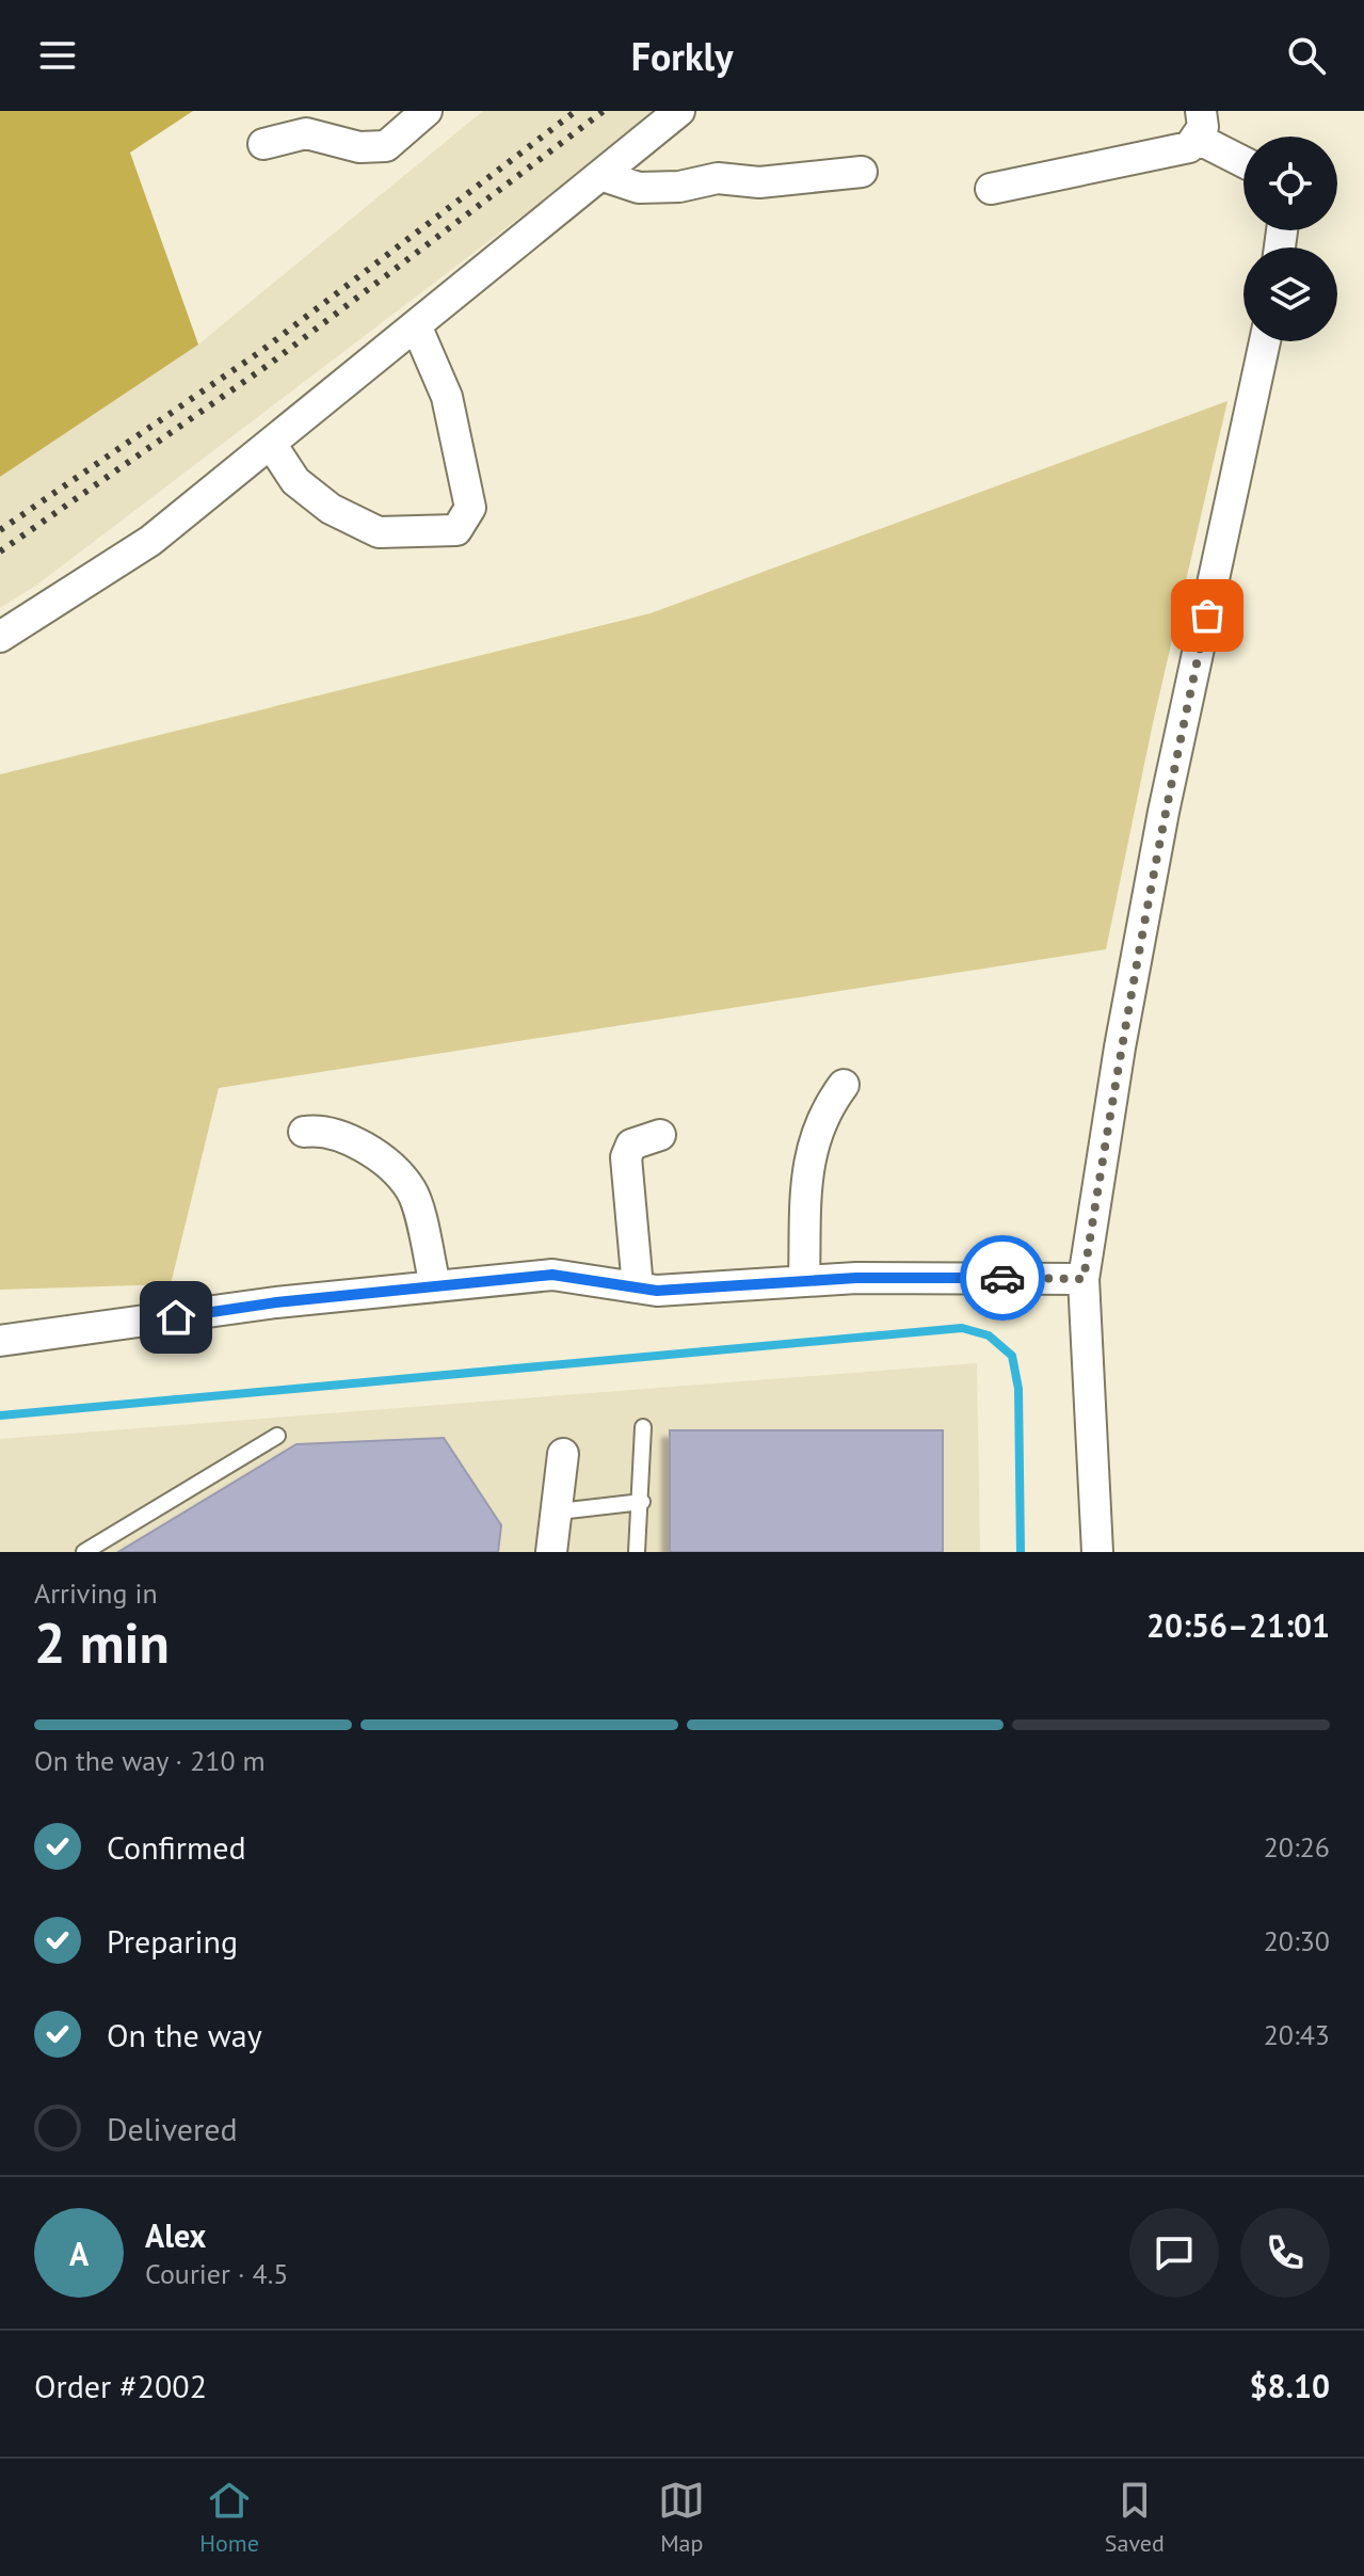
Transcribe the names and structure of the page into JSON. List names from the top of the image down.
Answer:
{
  "page": {
    "header": "Forkly",
    "heading": ["2 min", "Arriving in", "20:56–21:01"],
    "panel": [
      "Alex",
      "Courier · 4.5",
      "Order #2002",
      "$8.10"
    ],
    "bar": "On the way · 210 m",
    "list": [
      ["Confirmed", "20:26"],
      ["Preparing", "20:30"],
      ["On the way", "20:43"],
      "Delivered"
    ],
    "round": "A",
    "tabs": ["Home", "Map", "Saved"]
  }
}
